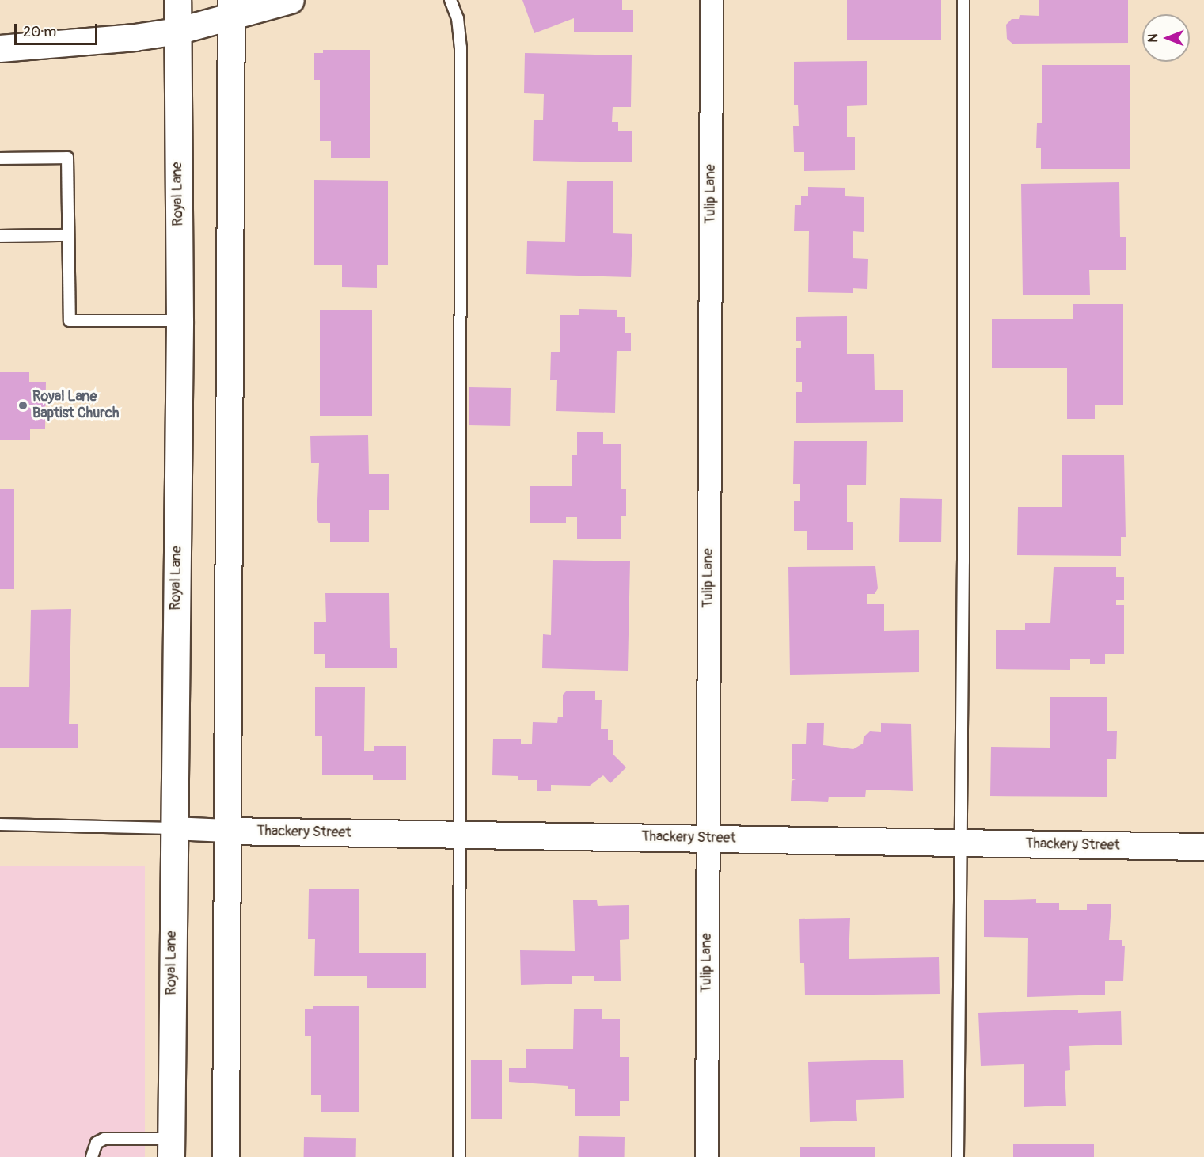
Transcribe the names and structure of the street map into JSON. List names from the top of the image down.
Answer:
{
  "streets": {
    "main road": ["Royal Lane", "Thackery Street"],
    "street": ["Tulip Lane"]
  },
  "crossings": [
    ["Royal Lane", "Thackery Street"],
    ["Tulip Lane", "Thackery Street"]
  ],
  "places": ["Royal Lane Baptist Church"],
  "scale_bar": "20 m",
  "north": "left"
}
